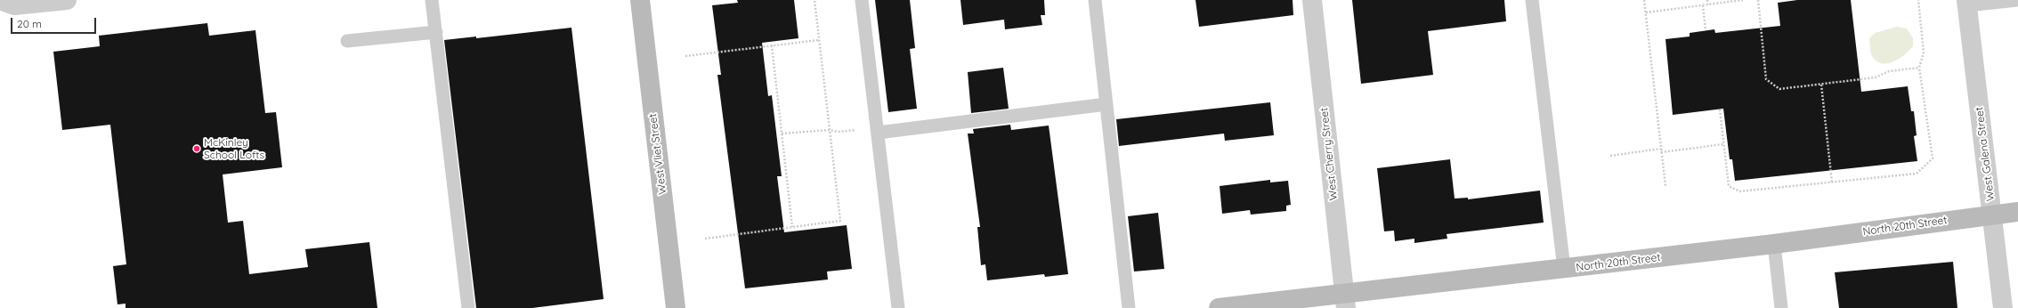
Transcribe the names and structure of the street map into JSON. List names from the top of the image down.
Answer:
{
  "streets": {
    "main road": ["West Vliet Street", "North 20th Street"],
    "street": ["West Cherry Street", "West Galena Street"]
  },
  "crossings": [
    ["West Cherry Street", "North 20th Street"],
    ["West Galena Street", "North 20th Street"]
  ],
  "places": ["McKinley School Lofts"],
  "scale_bar": "20 m"
}
